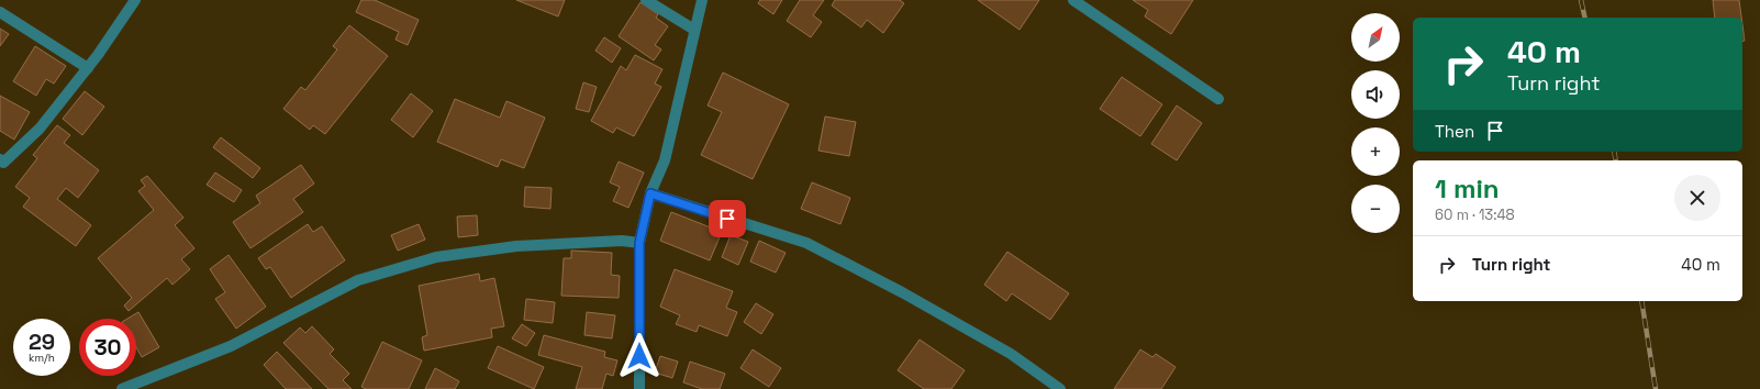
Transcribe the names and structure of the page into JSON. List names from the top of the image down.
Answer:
{
  "north": "top right",
  "page": {
    "map_buttons": ["+", "−"],
    "turn": ["40 m", "Turn right"],
    "then": "Then",
    "heading": ["1 min", "60 m · 13:48"],
    "list": [
      {
        "name": "Turn right",
        "value": "40 m"
      }
    ],
    "speed": "29 km/h",
    "limit": "30"
  }
}
